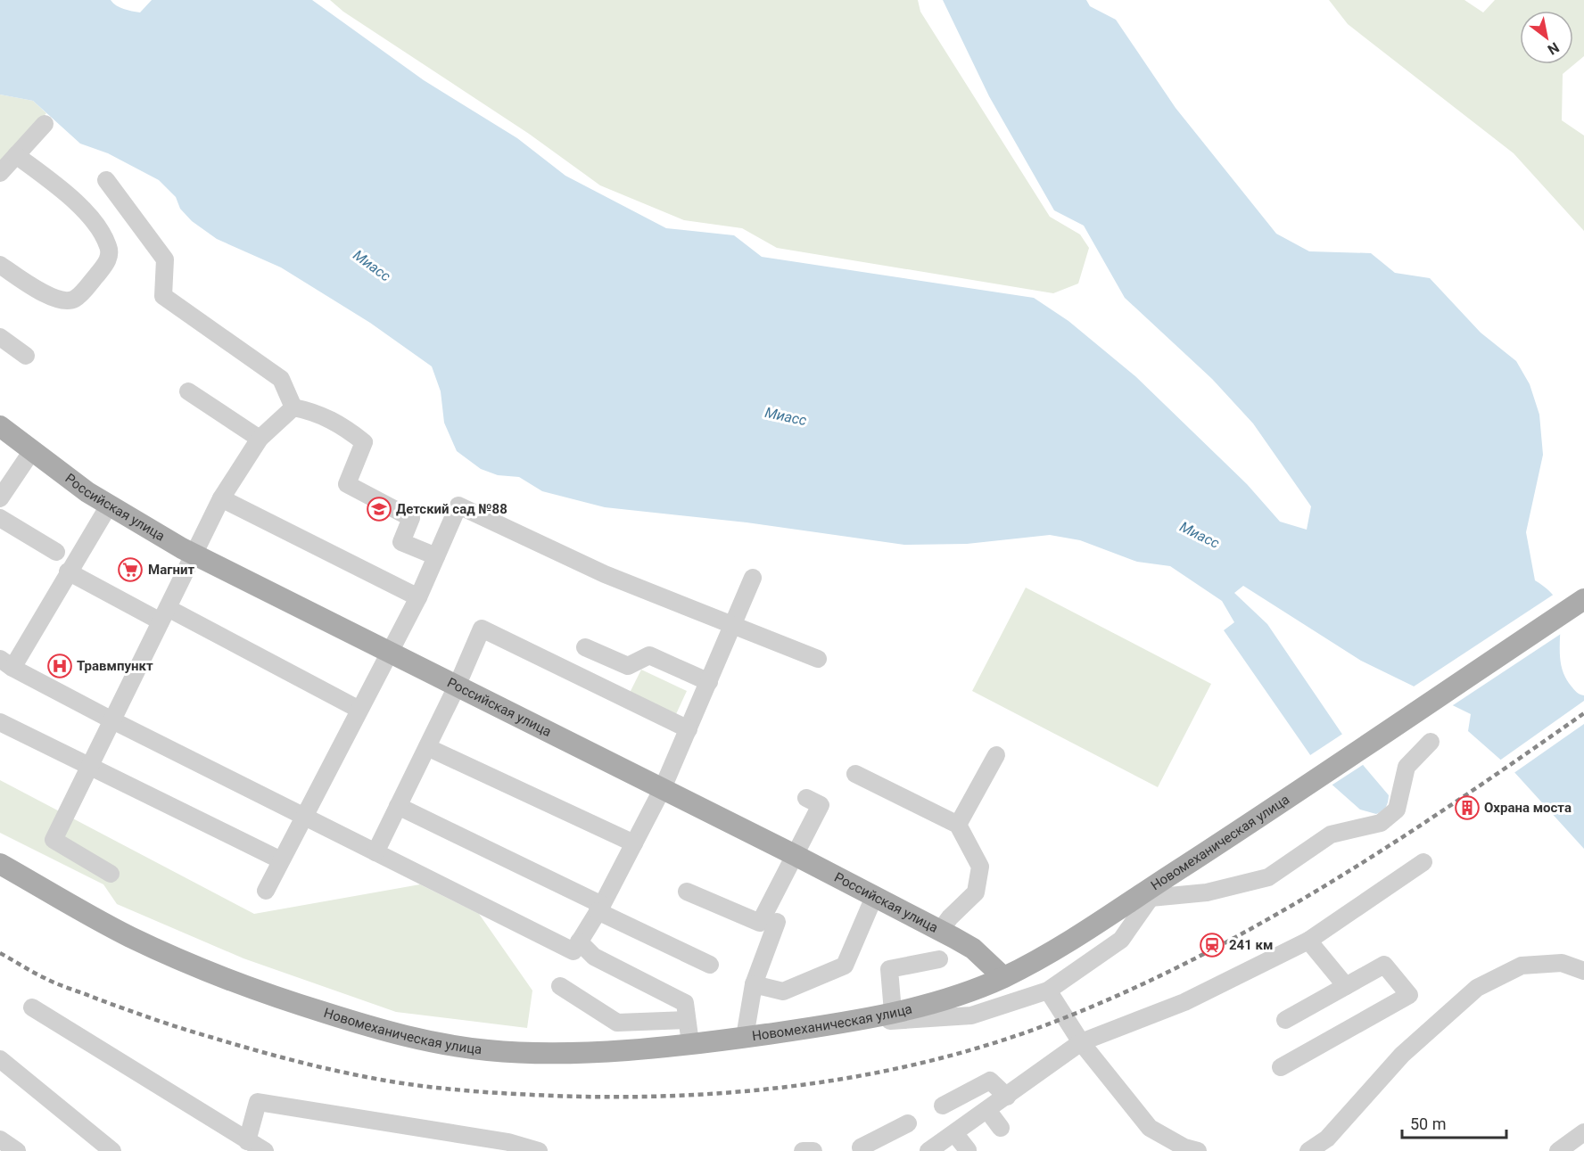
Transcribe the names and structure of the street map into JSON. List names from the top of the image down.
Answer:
{
  "streets": {
    "main road": ["Российская улица", "Новомеханическая улица"]
  },
  "crossings": [
    ["Российская улица", "Новомеханическая улица"]
  ],
  "water": ["Миасс"],
  "places": {
    "school or university": ["Детский сад №88"],
    "supermarket": ["Магнит"],
    "hospital": ["Травмпункт"],
    "building": ["Охрана моста"],
    "station": ["241 км"]
  },
  "scale_bar": "50 m",
  "north": "bottom right"
}
